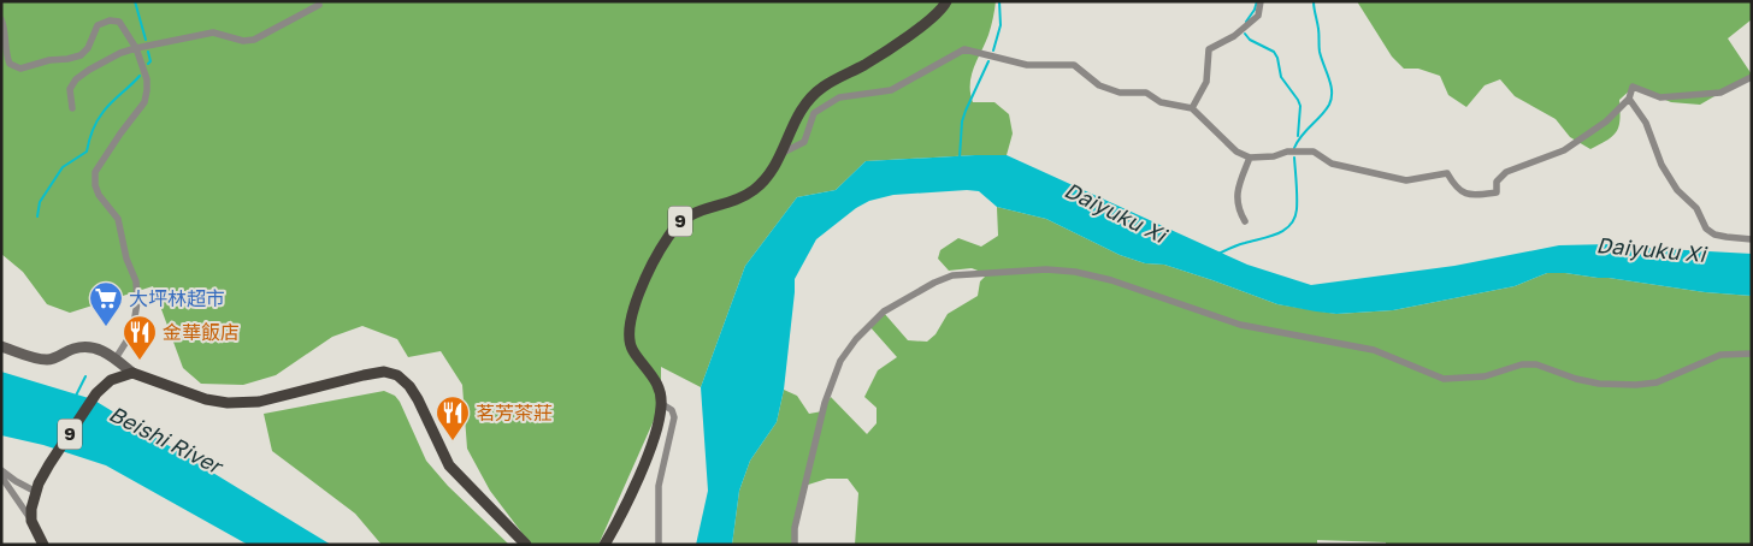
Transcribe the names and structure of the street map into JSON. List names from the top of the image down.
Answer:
{
  "streets": {
    "main road": ["9"]
  },
  "water": ["Daiyuku Xi", "Beishi River"],
  "places": {
    "supermarket": ["大坪林超市"],
    "restaurant": ["金華飯店", "茗芳茶莊"]
  }
}
